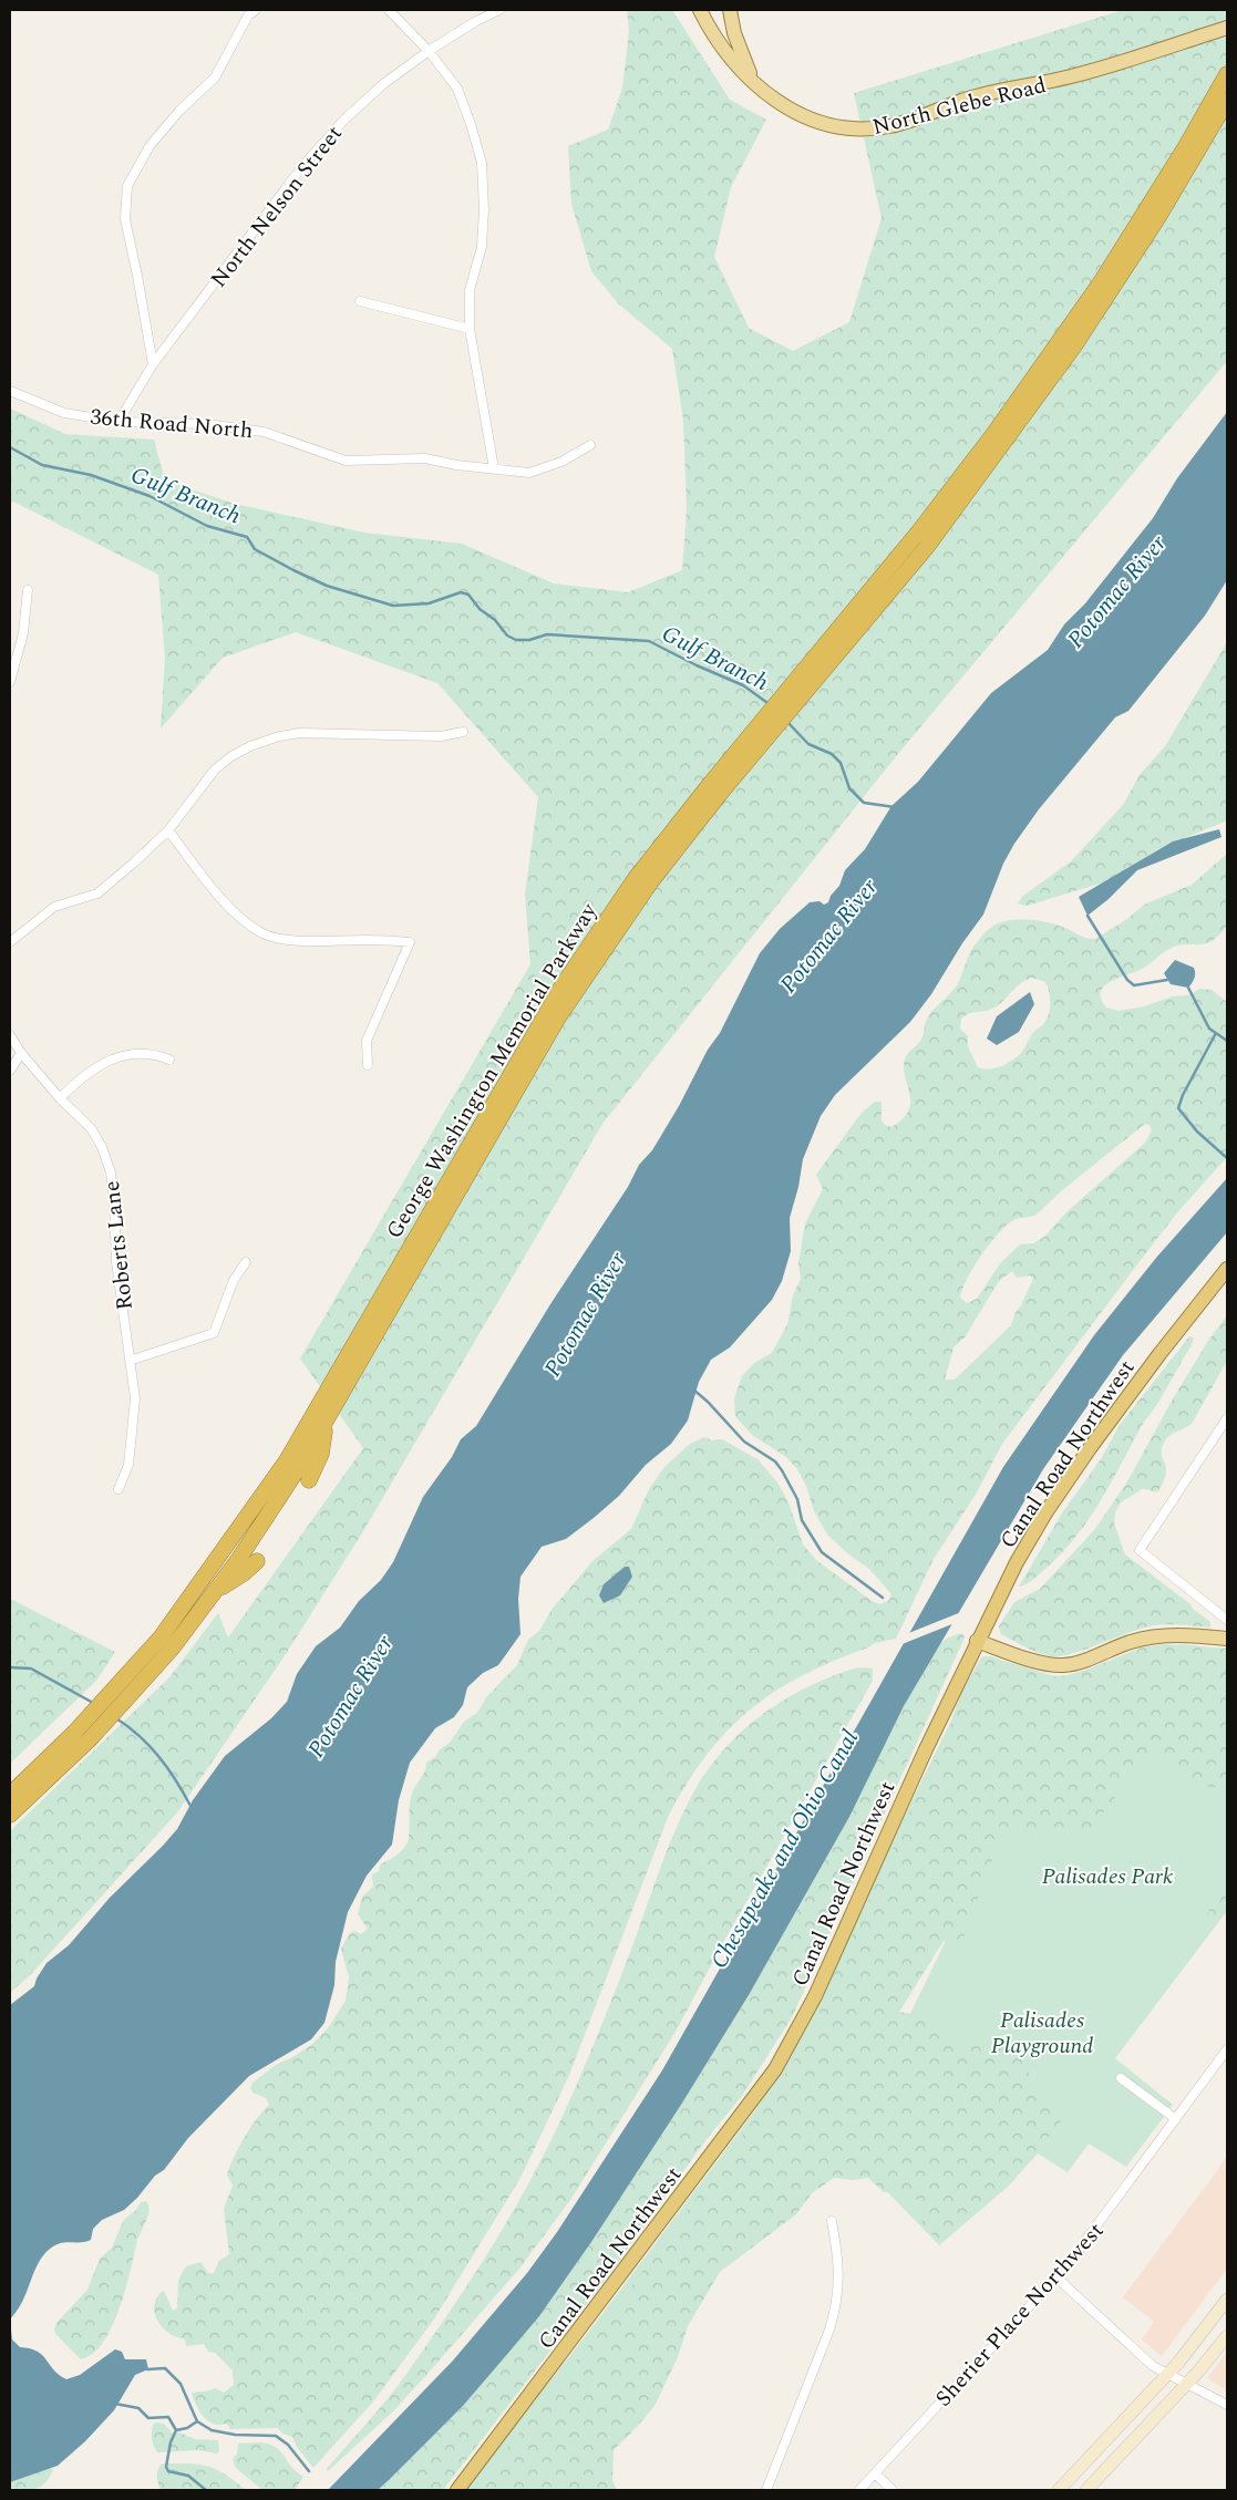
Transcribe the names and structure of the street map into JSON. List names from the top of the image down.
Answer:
{
  "streets": {
    "highway": ["George Washington Memorial Parkway", "Canal Road Northwest"],
    "main road": ["North Glebe Road"],
    "street": [
      "North Nelson Street",
      "36th Road North",
      "Roberts Lane",
      "Sherier Place Northwest"
    ]
  },
  "crossings": [
    ["North Nelson Street", "36th Road North"]
  ],
  "water": ["Gulf Branch", "Potomac River", "Chesapeake and Ohio Canal"],
  "parks": ["Palisades Park", "Palisades Playground"]
}
